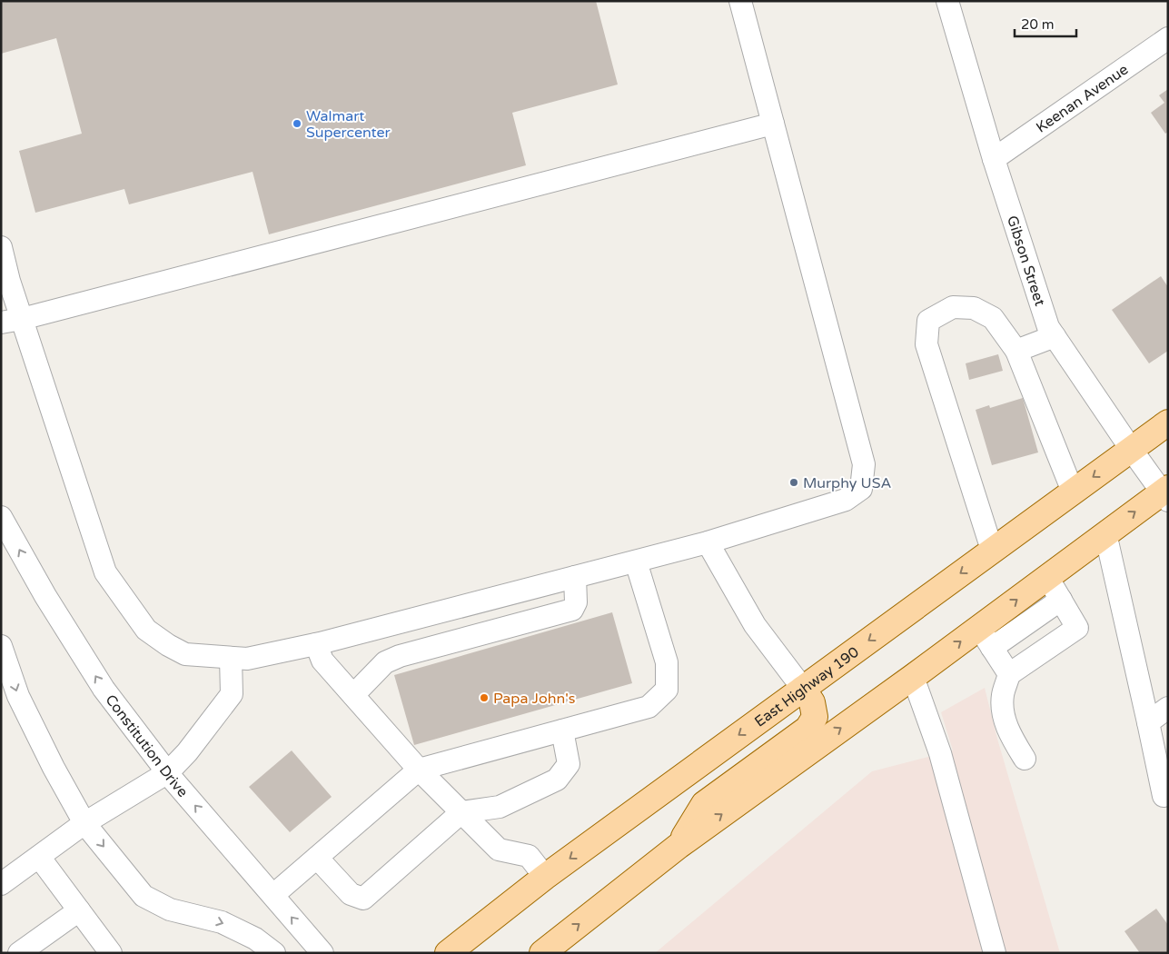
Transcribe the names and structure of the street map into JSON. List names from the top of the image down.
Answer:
{
  "streets": {
    "main road": ["East Highway 190"],
    "street": ["Keenan Avenue", "Gibson Street", "Constitution Drive"]
  },
  "crossings": [
    ["Keenan Avenue", "Gibson Street"],
    ["Gibson Street", "East Highway 190"]
  ],
  "places": ["Walmart Supercenter", "Murphy USA", "Papa John's"],
  "scale_bar": "20 m"
}
